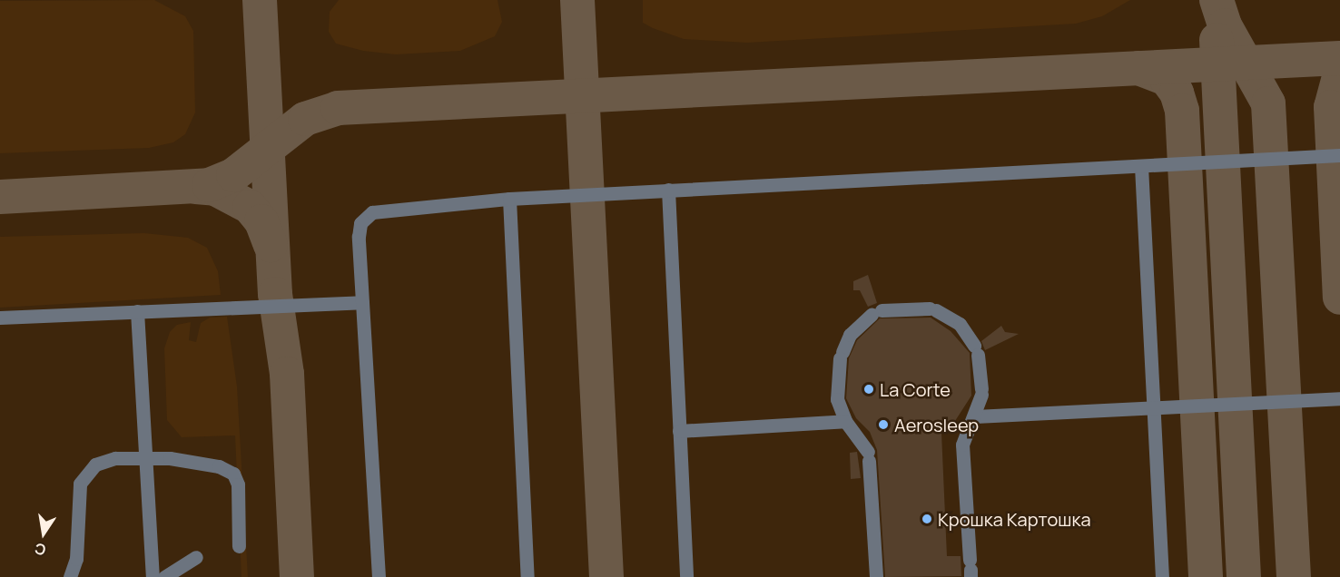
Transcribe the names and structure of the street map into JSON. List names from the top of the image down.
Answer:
{
  "places": ["La Corte", "Aerosleep", "Крошка Картошка"],
  "north": "bottom"
}
